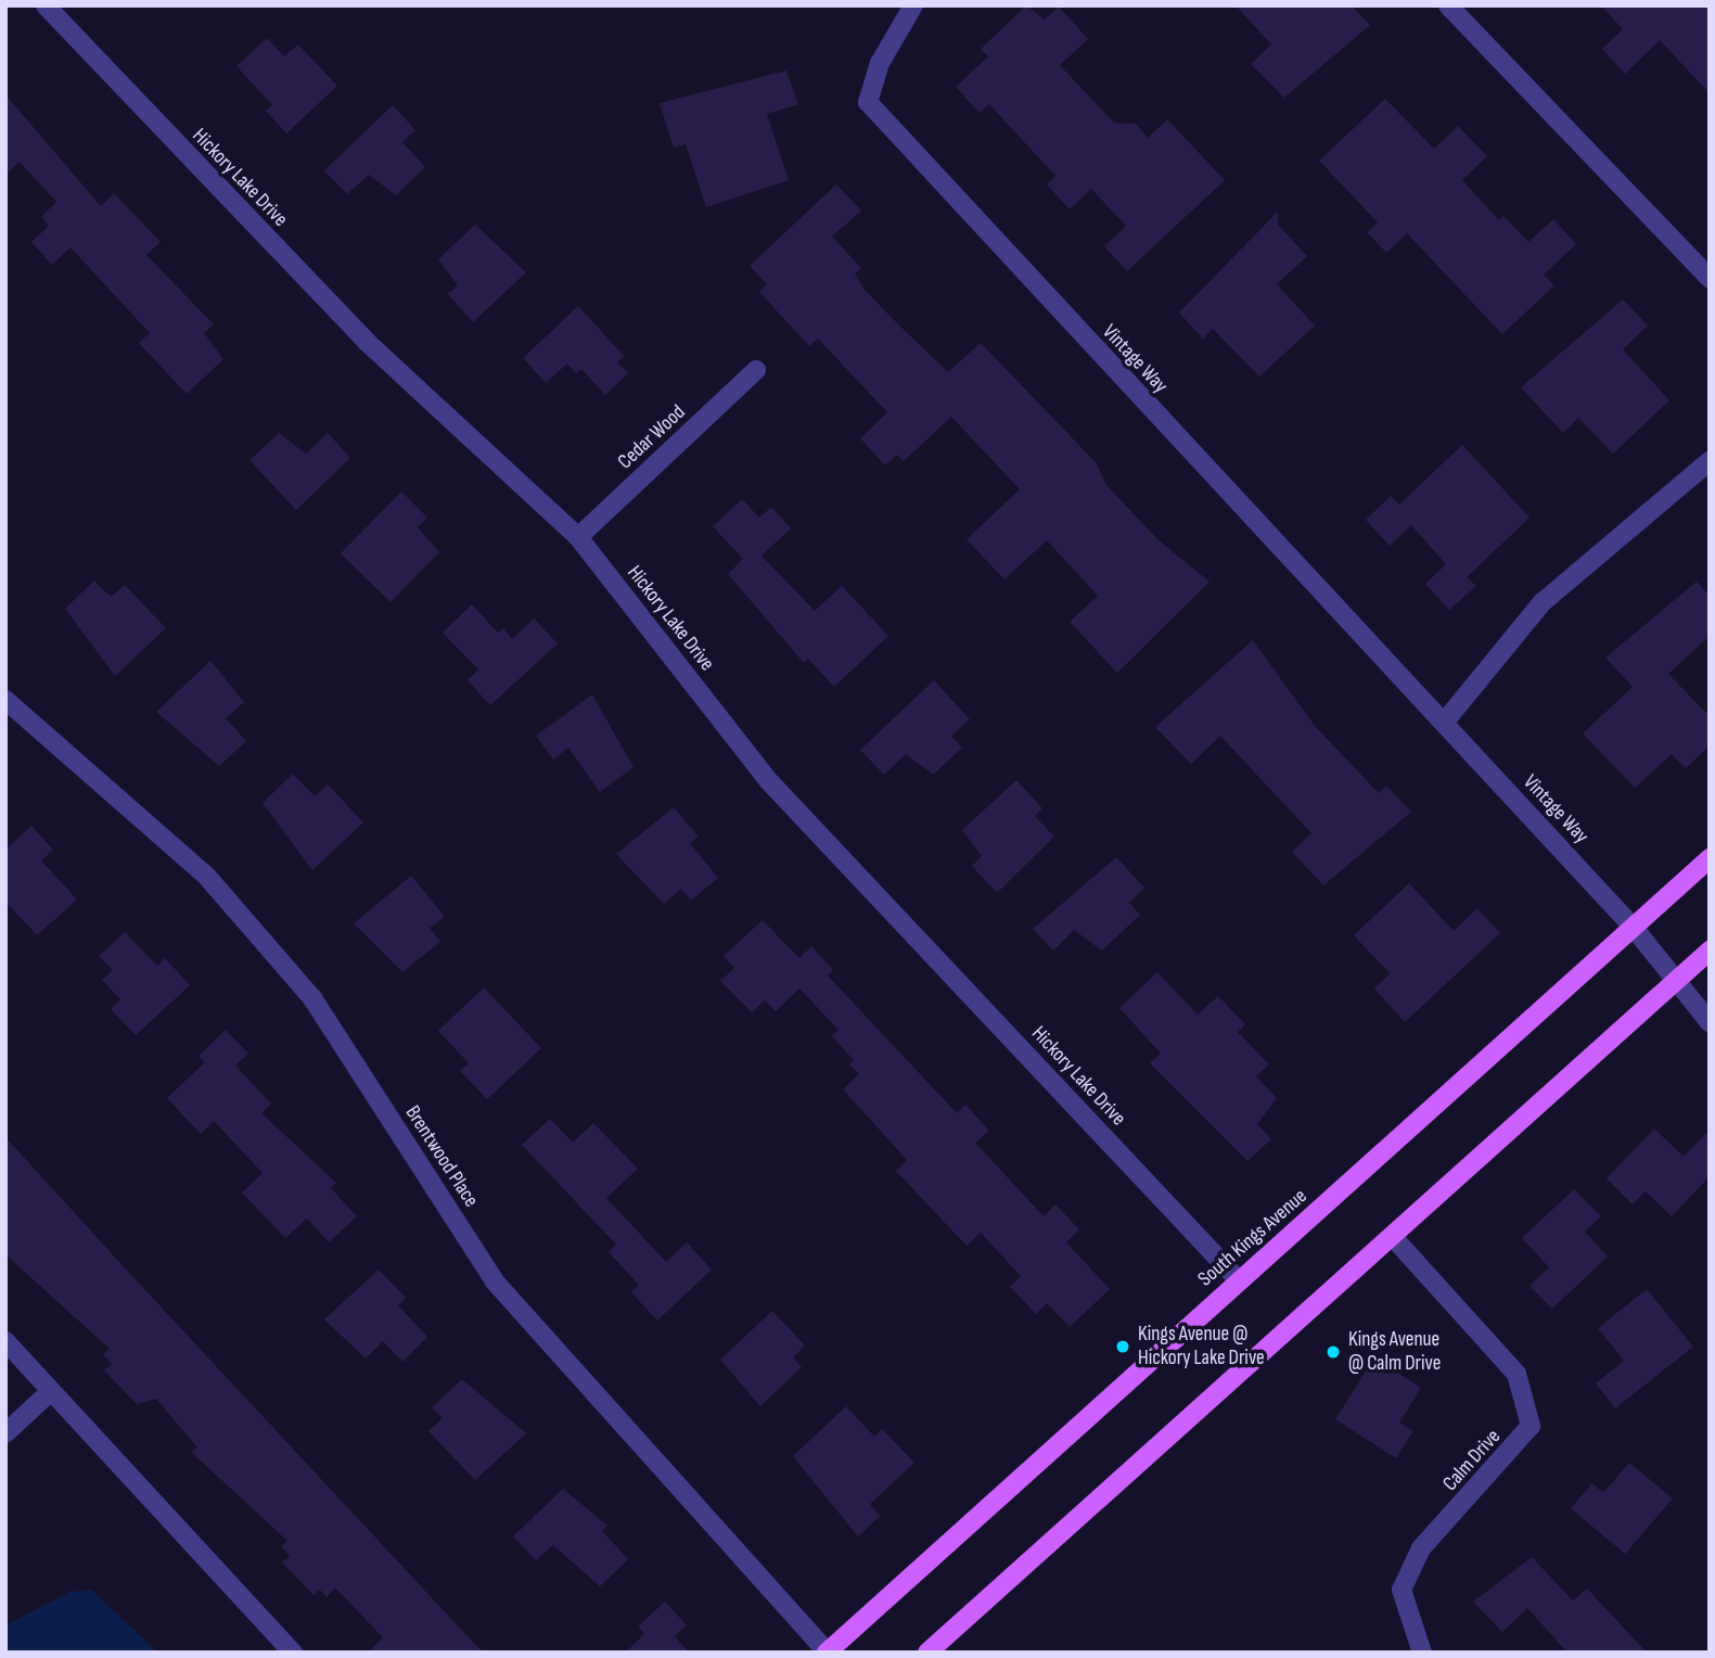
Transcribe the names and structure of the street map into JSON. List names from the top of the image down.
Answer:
{
  "streets": {
    "main road": ["South Kings Avenue"],
    "street": [
      "Hickory Lake Drive",
      "Vintage Way",
      "Cedar Wood",
      "Brentwood Place",
      "Calm Drive"
    ]
  },
  "crossings": [
    ["Hickory Lake Drive", "Cedar Wood"],
    ["Hickory Lake Drive", "South Kings Avenue"],
    ["Vintage Way", "South Kings Avenue"],
    ["Brentwood Place", "South Kings Avenue"]
  ],
  "places": ["Kings Avenue @ Hickory Lake Drive", "Kings Avenue @ Calm Drive"]
}
